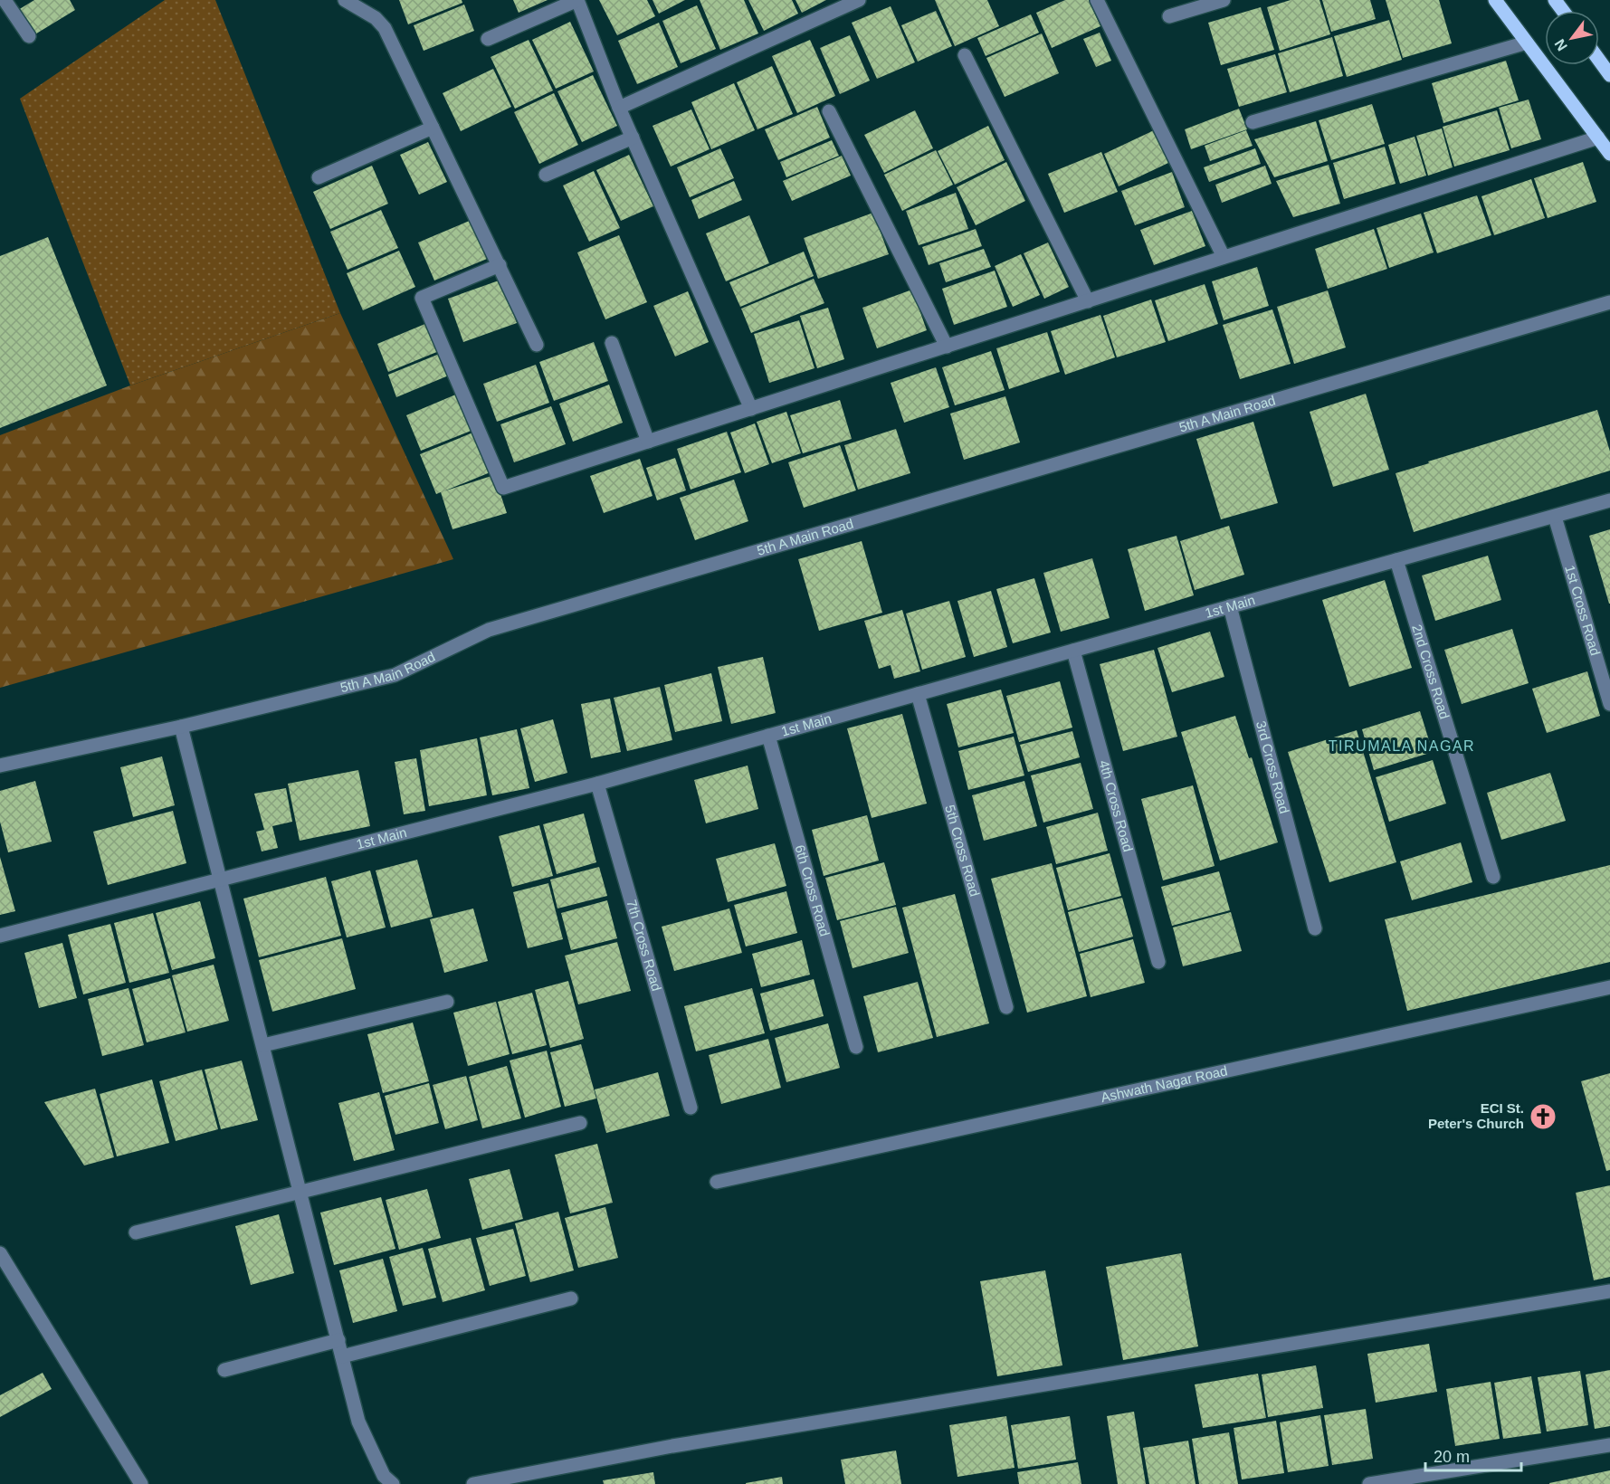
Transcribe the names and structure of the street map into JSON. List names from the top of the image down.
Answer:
{
  "streets": {
    "street": [
      "5th A Main Road",
      "1st Main",
      "1st Cross Road",
      "2nd Cross Road",
      "3rd Cross Road",
      "4th Cross Road",
      "5th Cross Road",
      "6th Cross Road",
      "7th Cross Road",
      "Ashwath Nagar Road"
    ]
  },
  "crossings": [
    ["1st Main", "1st Cross Road"],
    ["1st Main", "2nd Cross Road"],
    ["1st Main", "3rd Cross Road"],
    ["1st Main", "4th Cross Road"],
    ["1st Main", "5th Cross Road"],
    ["1st Main", "6th Cross Road"],
    ["1st Main", "7th Cross Road"]
  ],
  "districts": ["TIRUMALA NAGAR"],
  "places": {
    "church": ["ECI St. Peter's Church"]
  },
  "scale_bar": "20 m",
  "north": "bottom left"
}
